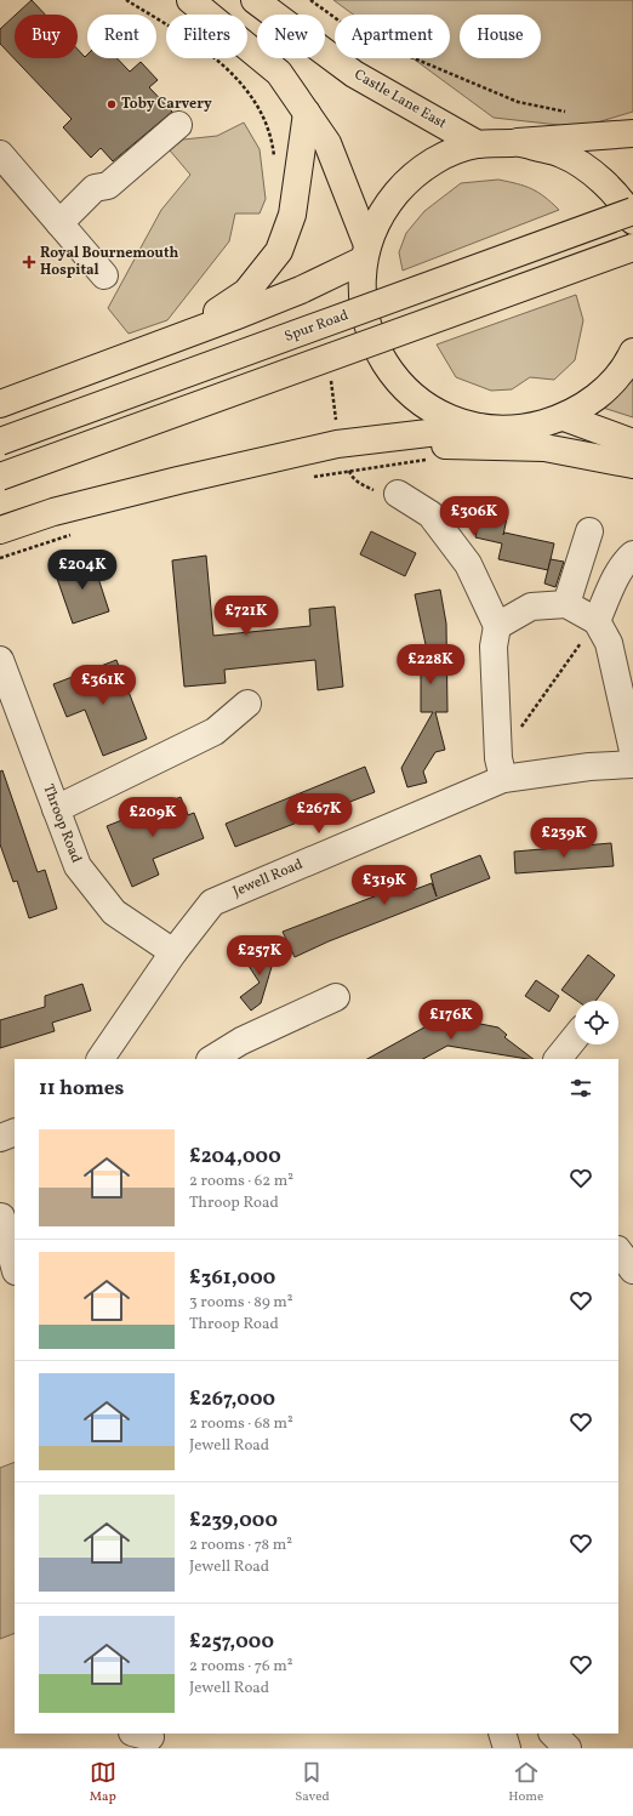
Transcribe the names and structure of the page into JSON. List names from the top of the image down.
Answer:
{
  "streets": {
    "main road": ["Castle Lane East", "Spur Road"],
    "street": ["Throop Road", "Jewell Road"]
  },
  "crossings": [
    ["Throop Road", "Jewell Road"]
  ],
  "places": {
    "other": ["Toby Carvery"],
    "health": ["Royal Bournemouth Hospital"]
  },
  "page": {
    "chip": [
      "Buy",
      "Rent",
      "Filters",
      "New",
      "Apartment",
      "House"
    ],
    "price": [
      "£306K",
      "£204K",
      "£721K",
      "£228K",
      "£361K",
      "£267K",
      "£209K",
      "£239K",
      "£319K",
      "£257K",
      "£176K"
    ],
    "heading": "11 homes",
    "list": [
      {
        "name": "£204,000",
        "note": "2 rooms · 62 m² · Throop Road"
      },
      {
        "name": "£361,000",
        "note": "3 rooms · 89 m² · Throop Road"
      },
      {
        "name": "£267,000",
        "note": "2 rooms · 68 m² · Jewell Road"
      },
      {
        "name": "£239,000",
        "note": "2 rooms · 78 m² · Jewell Road"
      },
      {
        "name": "£257,000",
        "note": "2 rooms · 76 m² · Jewell Road"
      }
    ],
    "tabs": ["Map", "Saved", "Home"]
  }
}
